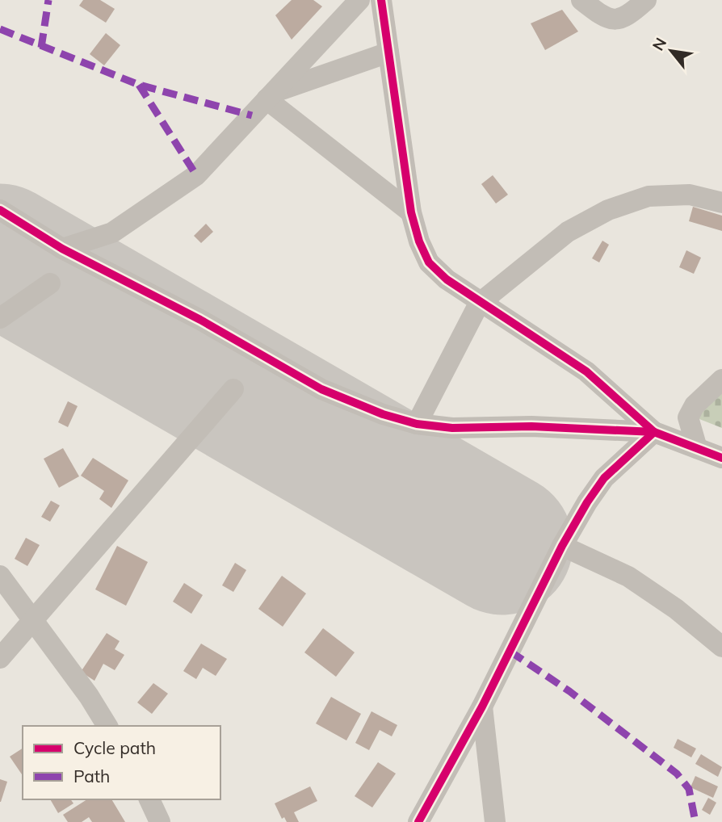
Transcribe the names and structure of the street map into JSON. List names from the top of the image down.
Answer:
{
  "legend": ["Cycle path", "Path"],
  "north": "top left"
}
